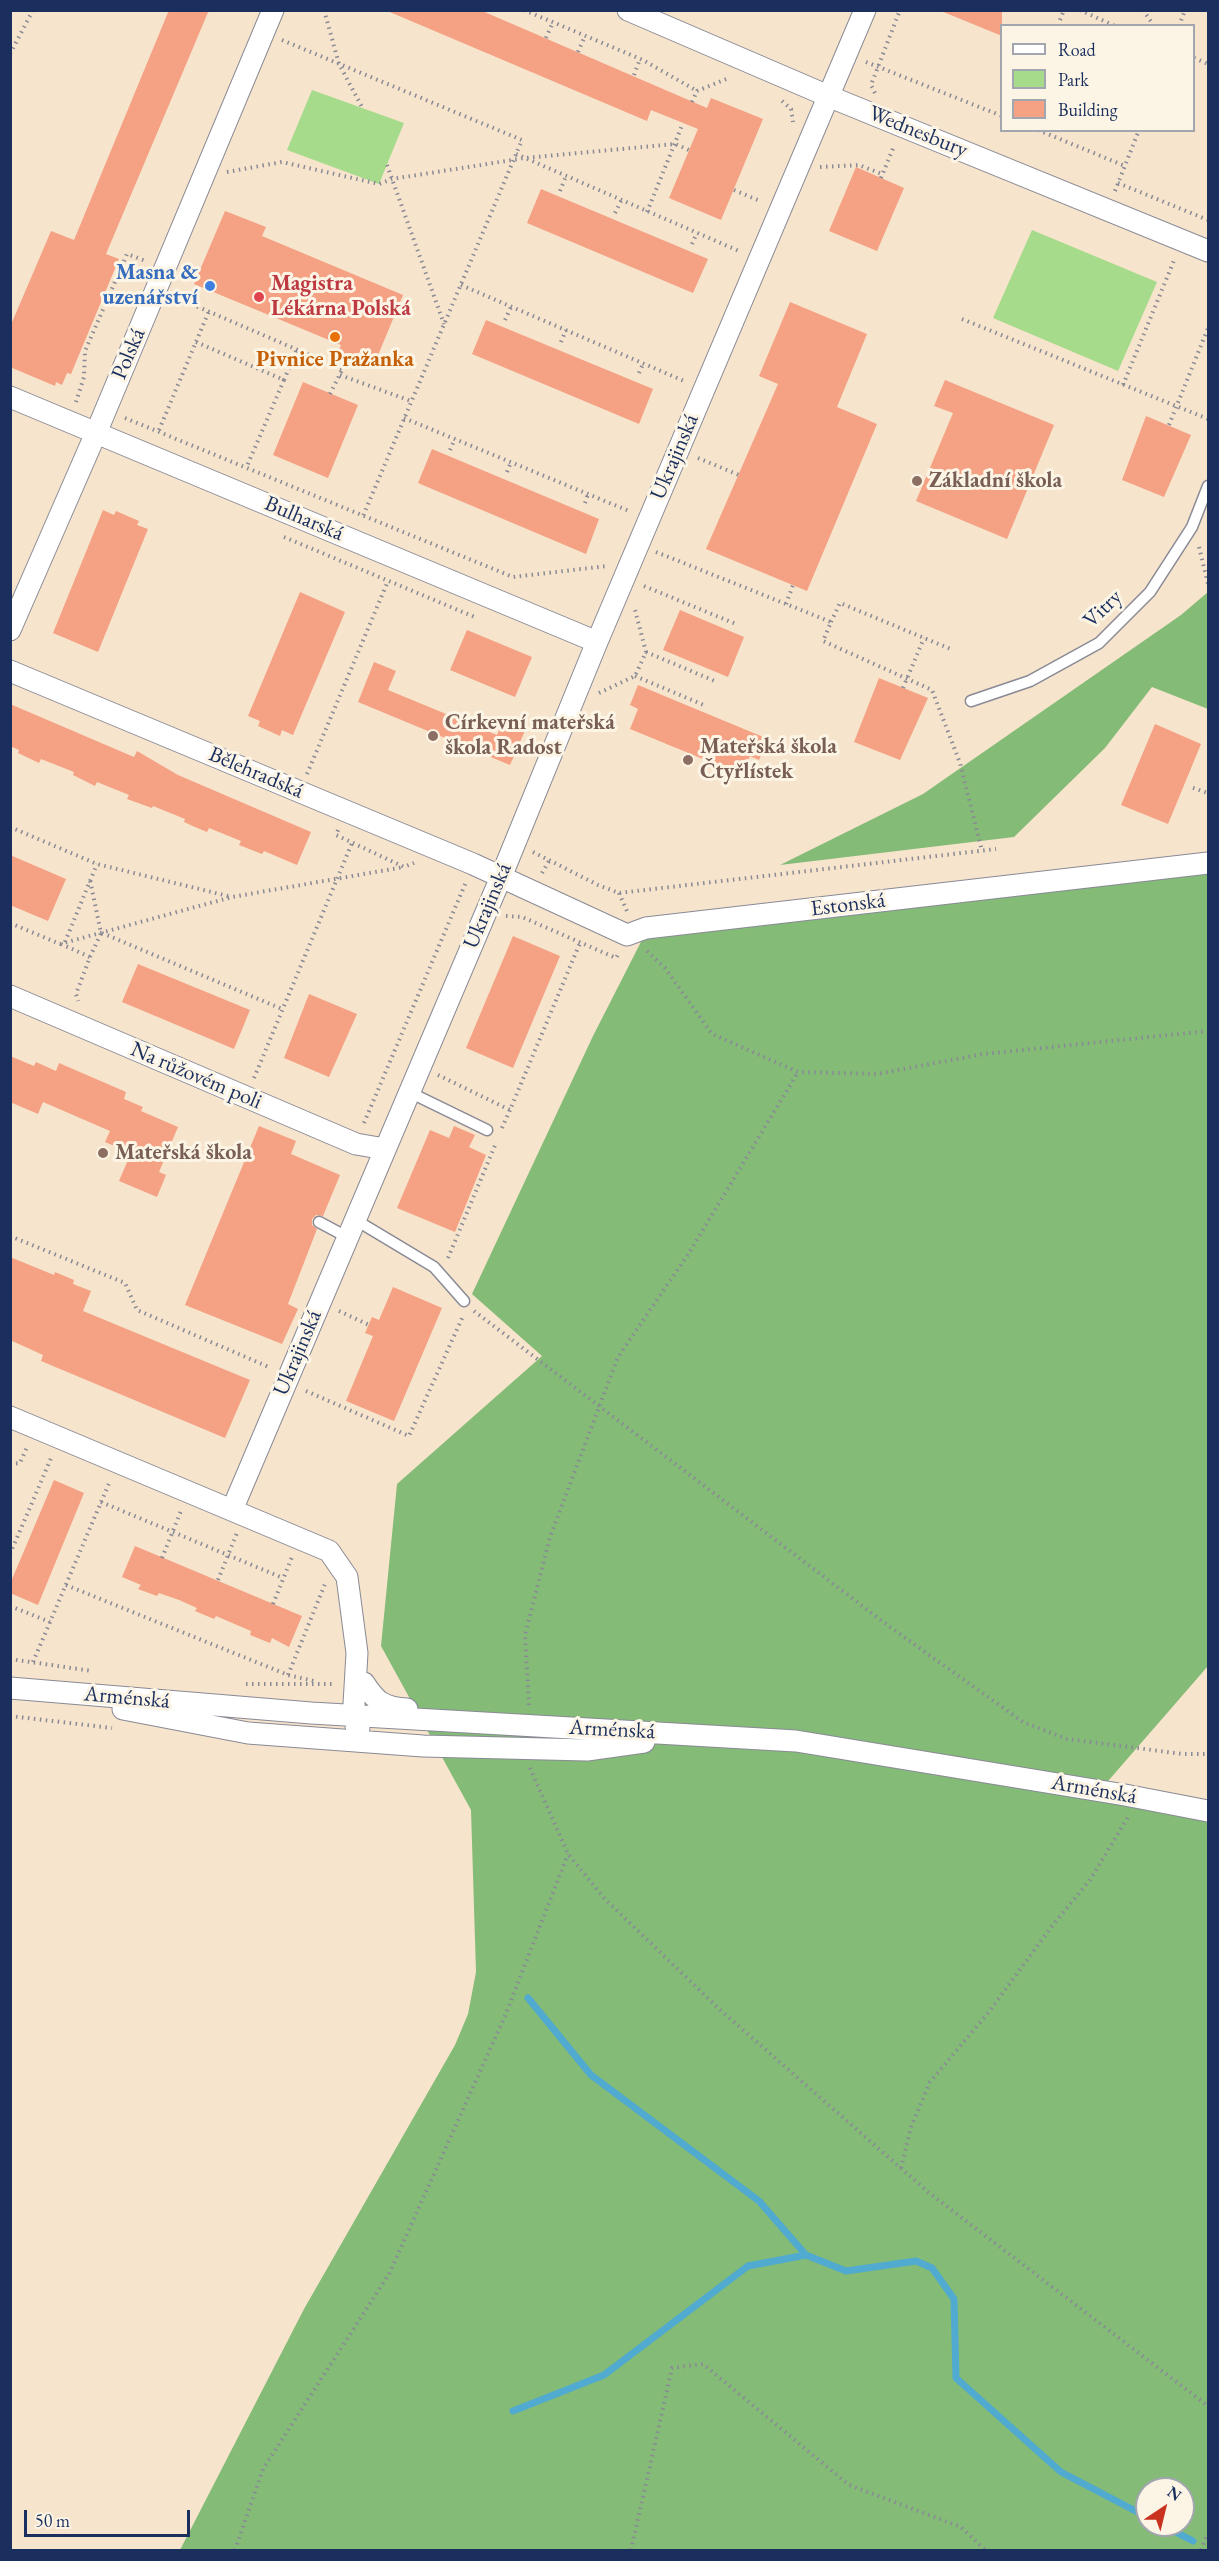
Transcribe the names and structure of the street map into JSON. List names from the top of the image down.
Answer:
{
  "streets": {
    "street": [
      "Wednesbury",
      "Polská",
      "Ukrajinská",
      "Bulharská",
      "Bělehradská",
      "Estonská",
      "Na růžovém poli",
      "Arménská"
    ],
    "lane": ["Vitry"]
  },
  "crossings": [
    ["Wednesbury", "Ukrajinská"],
    ["Polská", "Bulharská"],
    ["Ukrajinská", "Bulharská"],
    ["Ukrajinská", "Bělehradská"],
    ["Ukrajinská", "Estonská"],
    ["Ukrajinská", "Na růžovém poli"],
    ["Bělehradská", "Estonská"]
  ],
  "places": [
    "Masna & uzenářství",
    "Magistra Lékárna Polská",
    "Pivnice Pražanka",
    "Základní škola",
    "Církevní mateřská škola Radost",
    "Mateřská škola Čtyřlístek",
    "Mateřská škola"
  ],
  "legend": ["Road", "Park", "Building"],
  "scale_bar": "50 m",
  "north": "top right"
}
